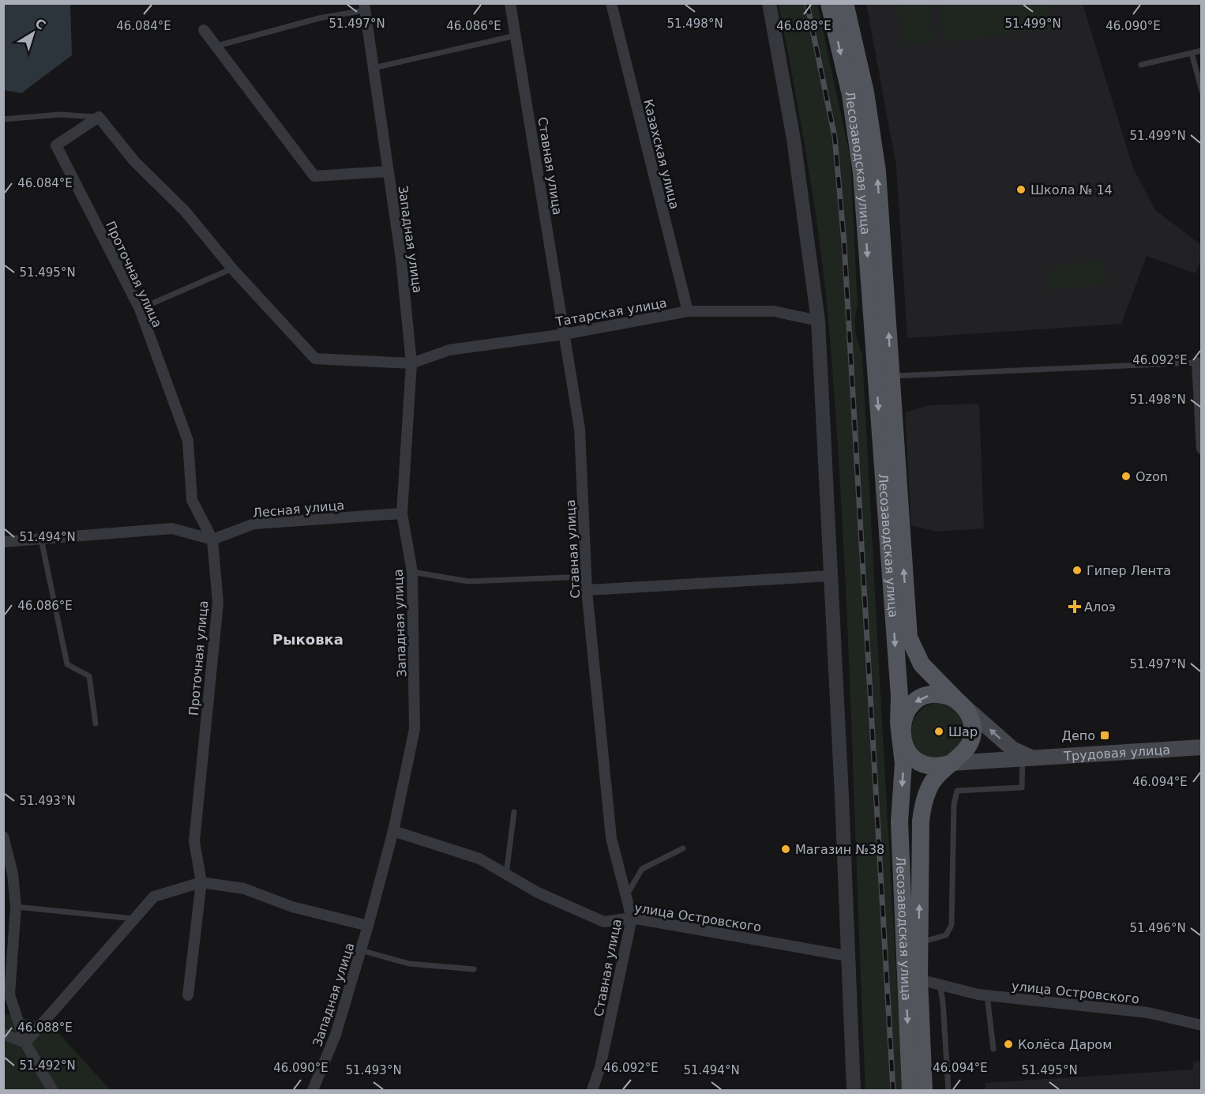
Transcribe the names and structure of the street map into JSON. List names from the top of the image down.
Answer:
{
  "streets": {
    "main road": ["Лесозаводская улица", "Трудовая улица"],
    "street": [
      "Казахская улица",
      "Ставная улица",
      "Западная улица",
      "Проточная улица",
      "Татарская улица",
      "Лесная улица",
      "улица Островского"
    ]
  },
  "crossings": [
    ["Казахская улица", "Татарская улица"],
    ["Лесозаводская улица", "Трудовая улица"],
    ["Лесозаводская улица", "улица Островского"],
    ["Ставная улица", "Татарская улица"],
    ["Ставная улица", "улица Островского"],
    ["Западная улица", "Татарская улица"],
    ["Западная улица", "Лесная улица"],
    ["Западная улица", "улица Островского"],
    ["Проточная улица", "Лесная улица"]
  ],
  "districts": ["Рыковка"],
  "places": {
    "other": [
      "Школа № 14",
      "Ozon",
      "Гипер Лента",
      "Шар",
      "Магазин №38",
      "Колёса Даром"
    ],
    "health": ["Алоэ"],
    "transit": ["Депо"]
  },
  "north": "top right",
  "coordinates": [
    "51.497°N",
    "51.498°N",
    "51.499°N",
    "46.084°E",
    "46.088°E",
    "46.086°E",
    "46.090°E",
    "51.495°N",
    "46.092°E",
    "51.494°N",
    "46.094°E",
    "51.493°N",
    "51.496°N",
    "51.492°N"
  ]
}
